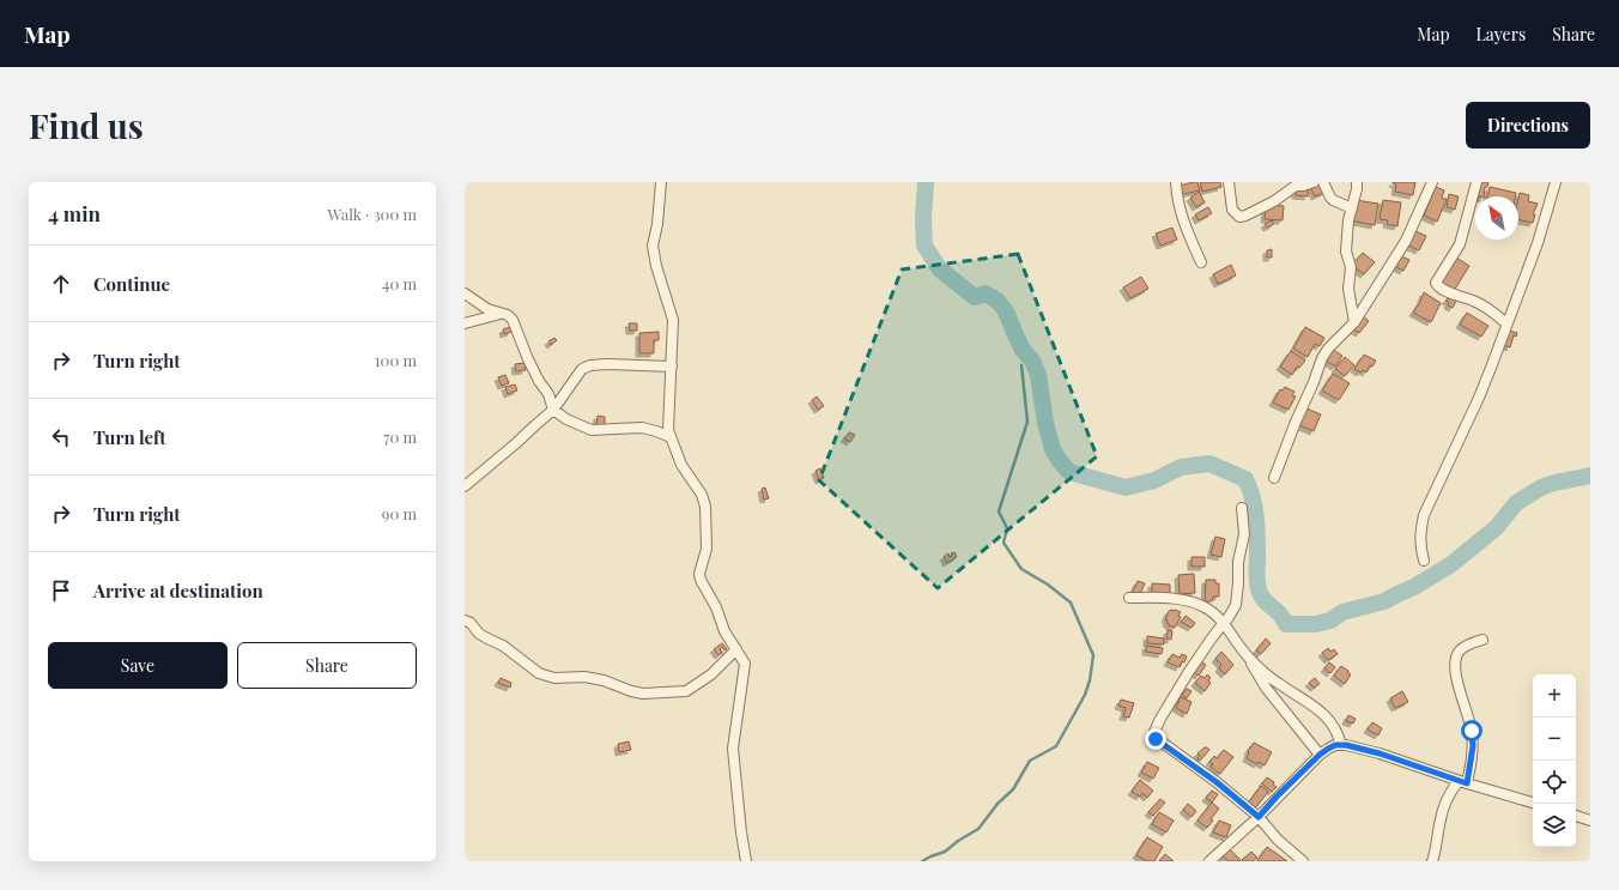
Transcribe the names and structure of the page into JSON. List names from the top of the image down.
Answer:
{
  "north": "top left",
  "page": {
    "header": "Map",
    "nav": ["Map", "Layers", "Share"],
    "buttons": [
      "Directions",
      ["Save", "Share"]
    ],
    "title": "Find us",
    "heading": ["4 min", "Walk · 300 m"],
    "list": [
      ["Continue", "40 m"],
      ["Turn right", "100 m"],
      ["Turn left", "70 m"],
      ["Turn right", "90 m"],
      "Arrive at destination"
    ],
    "map_buttons": ["+", "−"]
  }
}
